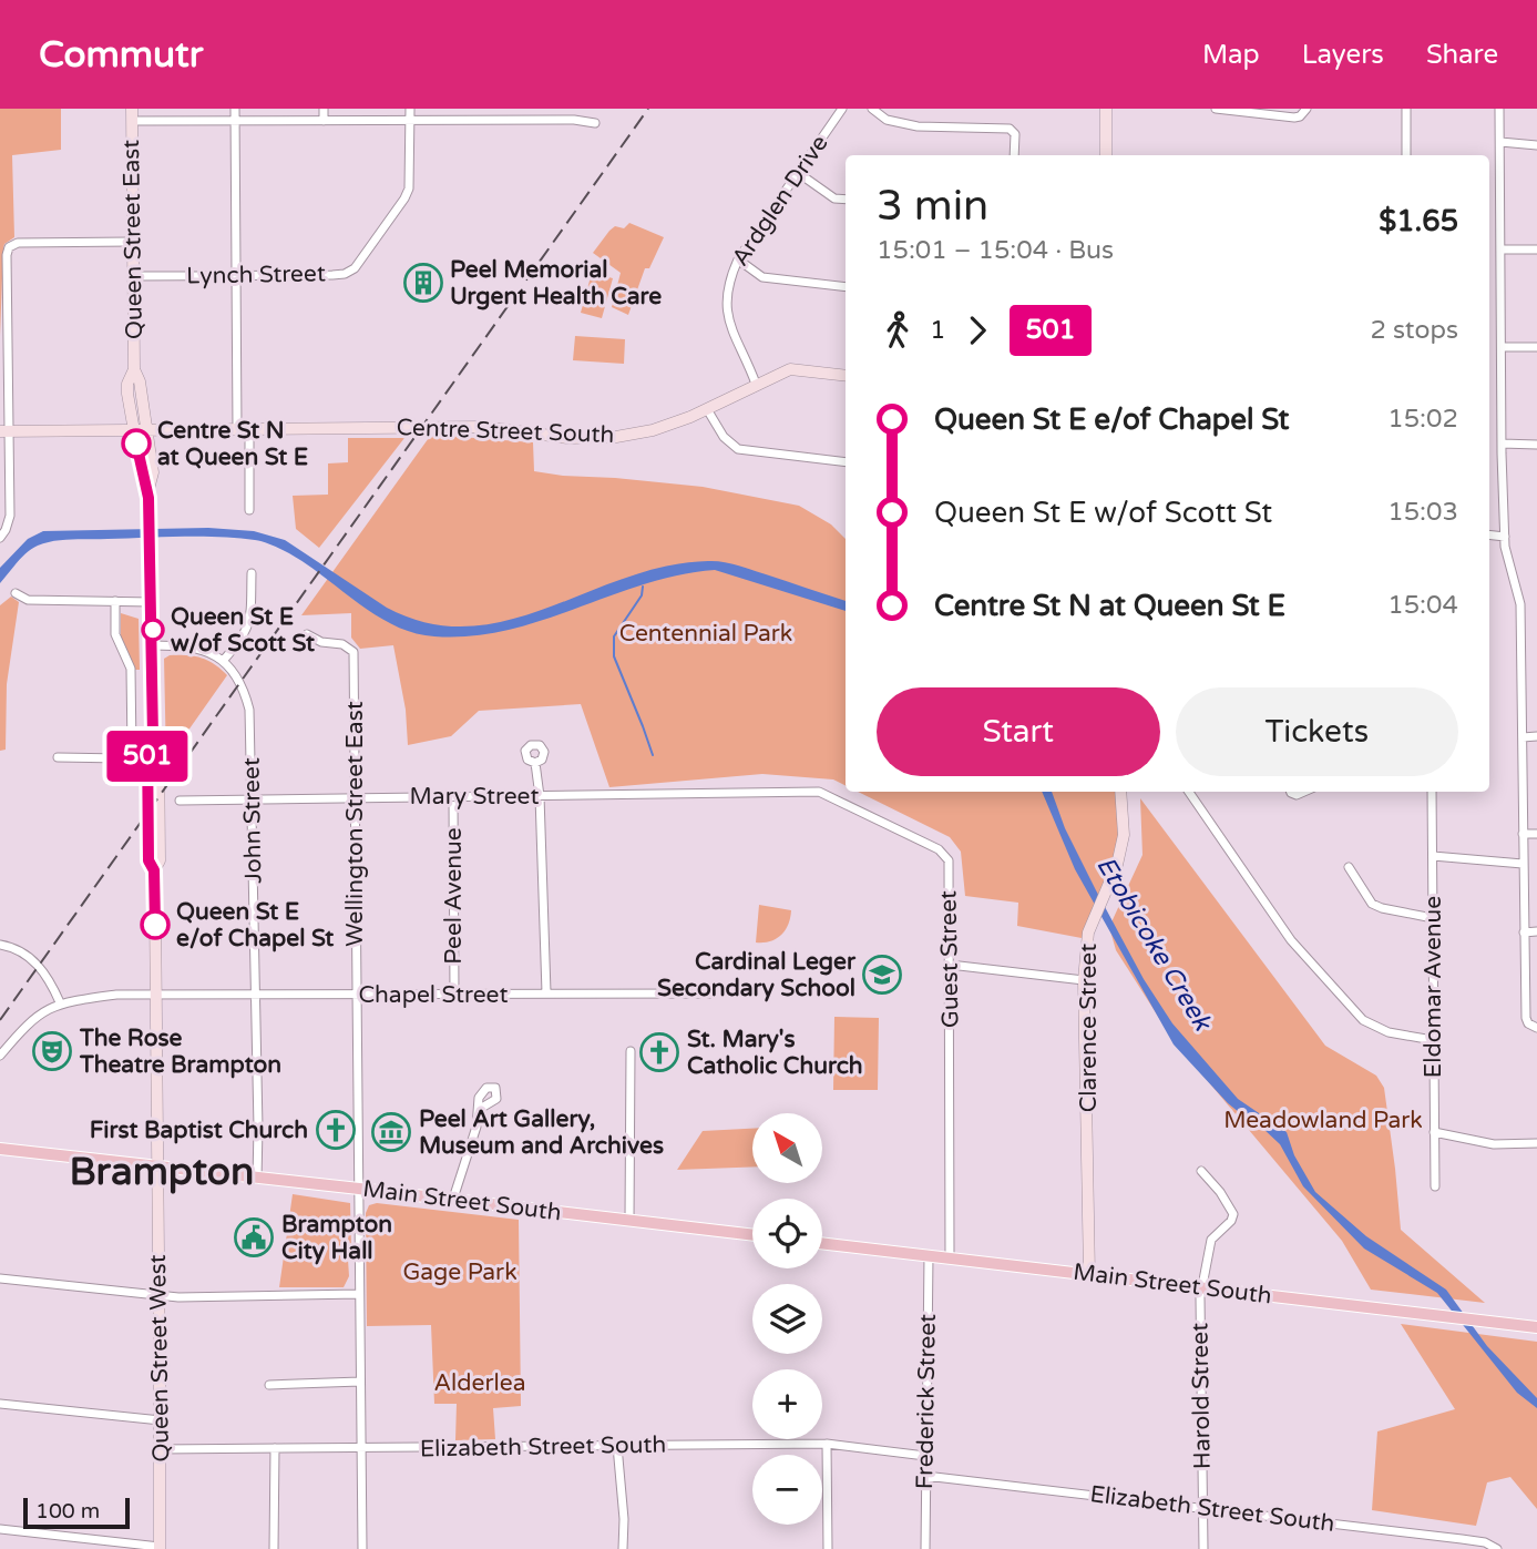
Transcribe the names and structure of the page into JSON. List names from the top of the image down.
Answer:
{
  "streets": {
    "main road": [
      "Queen Street East",
      "Centre Street South",
      "Clarence Street",
      "Main Street South",
      "Queen Street West"
    ],
    "street": [
      "Ardglen Drive",
      "Lynch Street",
      "Mary Street",
      "John Street",
      "Wellington Street East",
      "Peel Avenue",
      "Guest Street",
      "Eldomar Avenue",
      "Chapel Street",
      "Harold Street",
      "Frederick Street",
      "Elizabeth Street South"
    ]
  },
  "crossings": [
    ["Ardglen Drive", "Centre Street South"],
    ["Queen Street East", "Lynch Street"],
    ["Queen Street East", "Centre Street South"],
    ["Queen Street East", "Chapel Street"],
    ["Queen Street East", "Main Street South"],
    ["Queen Street East", "Queen Street West"],
    ["Mary Street", "John Street"],
    ["Mary Street", "Wellington Street East"],
    ["Mary Street", "Peel Avenue"],
    ["Mary Street", "Guest Street"],
    ["John Street", "Chapel Street"],
    ["John Street", "Main Street South"],
    ["Wellington Street East", "Chapel Street"],
    ["Wellington Street East", "Main Street South"],
    ["Wellington Street East", "Elizabeth Street South"],
    ["Peel Avenue", "Chapel Street"],
    ["Guest Street", "Main Street South"],
    ["Clarence Street", "Main Street South"],
    ["Main Street South", "Queen Street West"],
    ["Main Street South", "Harold Street"],
    ["Main Street South", "Frederick Street"],
    ["Queen Street West", "Elizabeth Street South"],
    ["Harold Street", "Elizabeth Street South"],
    ["Frederick Street", "Elizabeth Street South"]
  ],
  "districts": ["Brampton"],
  "water": ["Etobicoke Creek"],
  "parks": [
    "Centennial Park",
    "Meadowland Park",
    "Gage Park",
    "Alderlea"
  ],
  "places": {
    "building": ["Peel Memorial Urgent Health Care"],
    "other": ["Centre St N at Queen St E", "Queen St E w/of Scott St", "Queen St E e/of Chapel St"],
    "school or university": ["Cardinal Leger Secondary School"],
    "theatre": ["The Rose Theatre Brampton"],
    "church": ["St. Mary's Catholic Church", "First Baptist Church"],
    "museum": ["Peel Art Gallery, Museum and Archives"],
    "public building": ["Brampton City Hall"]
  },
  "lines": ["bus line 501"],
  "scale_bar": "100 m",
  "north": "top left",
  "page": {
    "header": "Commutr",
    "nav": ["Map", "Layers", "Share"],
    "on_map": "501",
    "heading": ["3 min", "15:01 – 15:04 · Bus", "$1.65"],
    "legs": ["1", "501", "2 stops"],
    "list": [
      {
        "name": "Queen St E e/of Chapel St",
        "value": "15:02"
      },
      {
        "name": "Queen St E w/of Scott St",
        "value": "15:03"
      },
      {
        "name": "Centre St N at Queen St E",
        "value": "15:04"
      }
    ],
    "buttons": ["Start", "Tickets"],
    "map_buttons": ["+", "−"],
    "scale": "100 m"
  }
}
